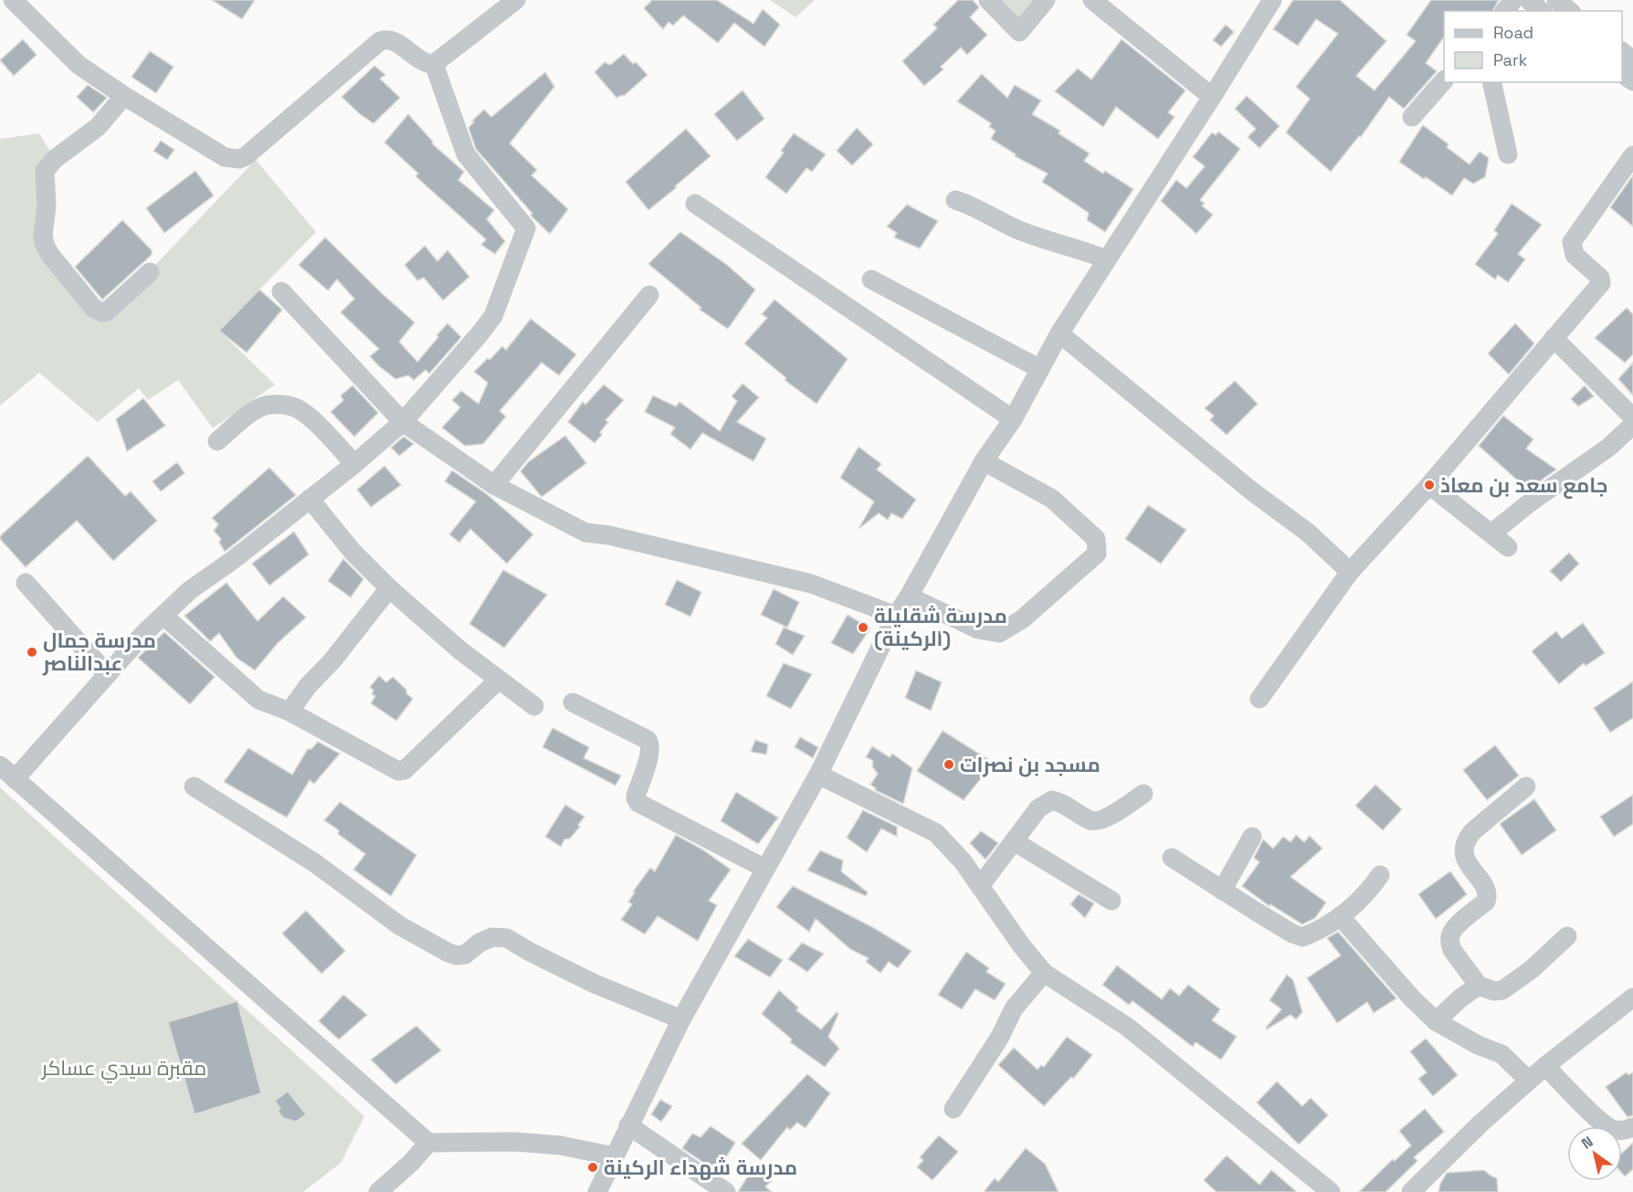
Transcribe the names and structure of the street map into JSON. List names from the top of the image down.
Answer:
{
  "parks": ["مقبرة سيدي عساكر"],
  "places": [
    "جامع سعد بن معاذ",
    "مدرسة شقليلة (الركينة)",
    "مدرسة جمال عبدالناصر",
    "مسجد بن نصرات",
    "مدرسة شهداء الركينة"
  ],
  "legend": ["Road", "Park"],
  "north": "top left"
}
